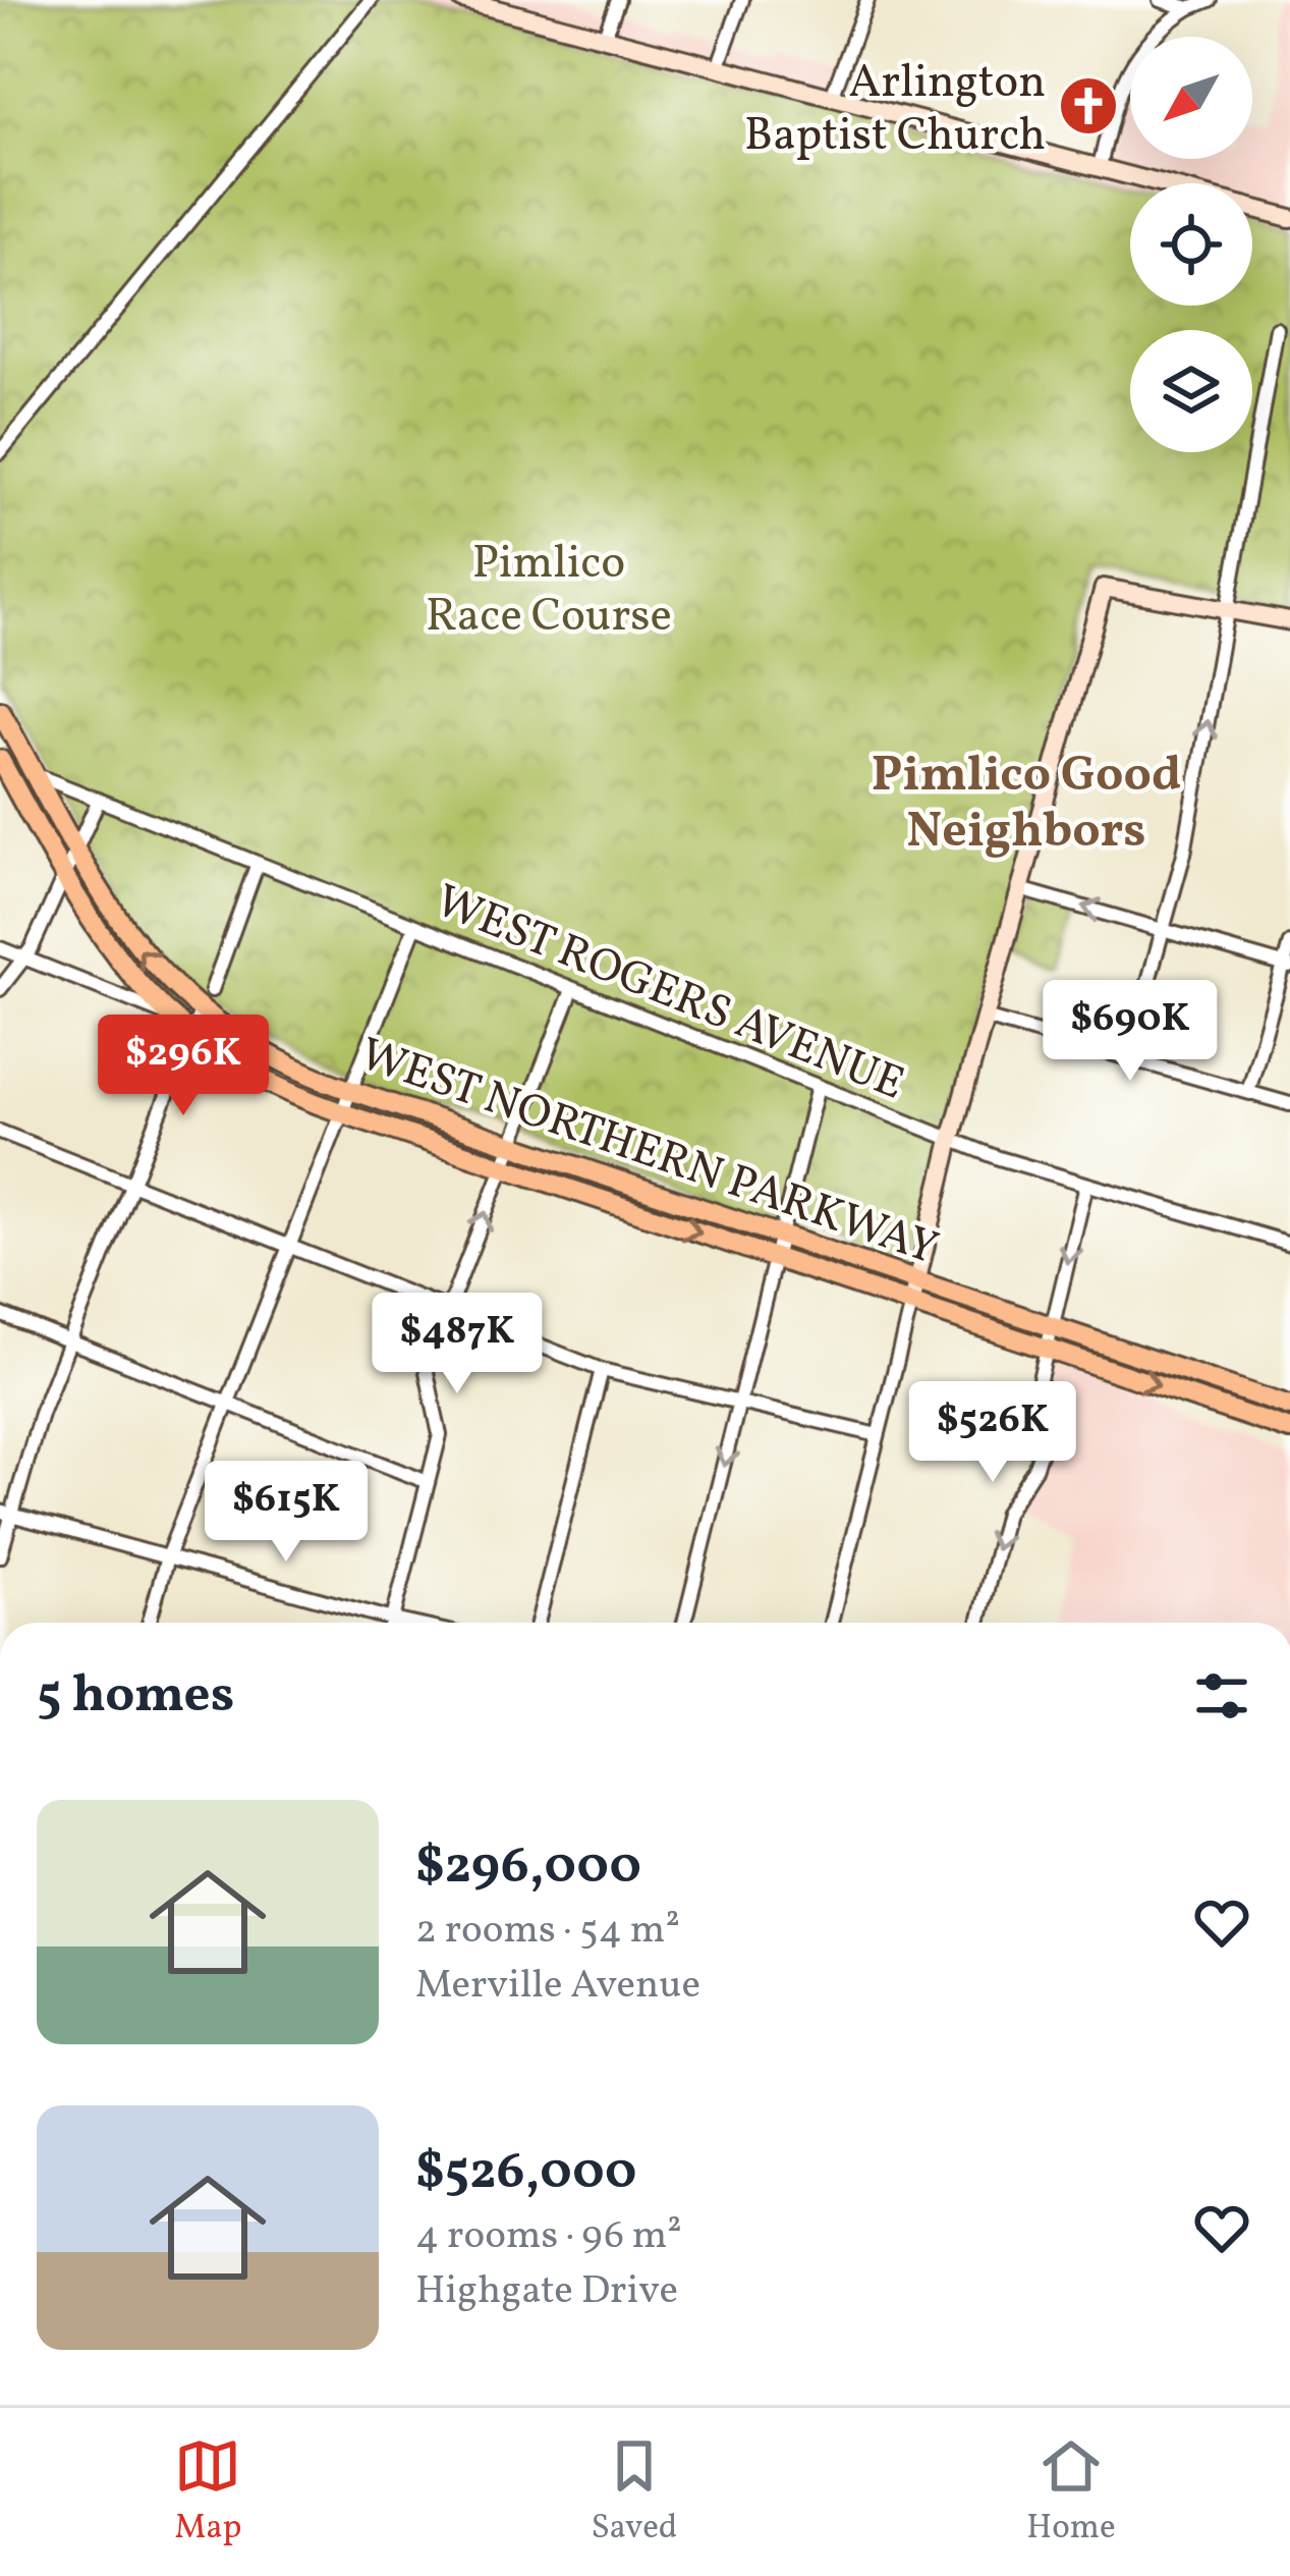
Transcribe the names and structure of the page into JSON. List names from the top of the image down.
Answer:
{
  "streets": {
    "main road": ["WEST NORTHERN PARKWAY"],
    "street": ["WEST ROGERS AVENUE"]
  },
  "crossings": [
    ["WEST ROGERS AVENUE", "WEST NORTHERN PARKWAY"]
  ],
  "districts": ["Pimlico Good Neighbors"],
  "parks": ["Pimlico Race Course"],
  "places": {
    "church": ["Arlington Baptist Church"]
  },
  "north": "bottom left",
  "page": {
    "price": [
      "$690K",
      "$296K",
      "$487K",
      "$526K",
      "$615K"
    ],
    "heading": "5 homes",
    "list": [
      {
        "name": "$296,000",
        "note": "2 rooms · 54 m² · Merville Avenue"
      },
      {
        "name": "$526,000",
        "note": "4 rooms · 96 m² · Highgate Drive"
      }
    ],
    "tabs": ["Map", "Saved", "Home"]
  }
}
